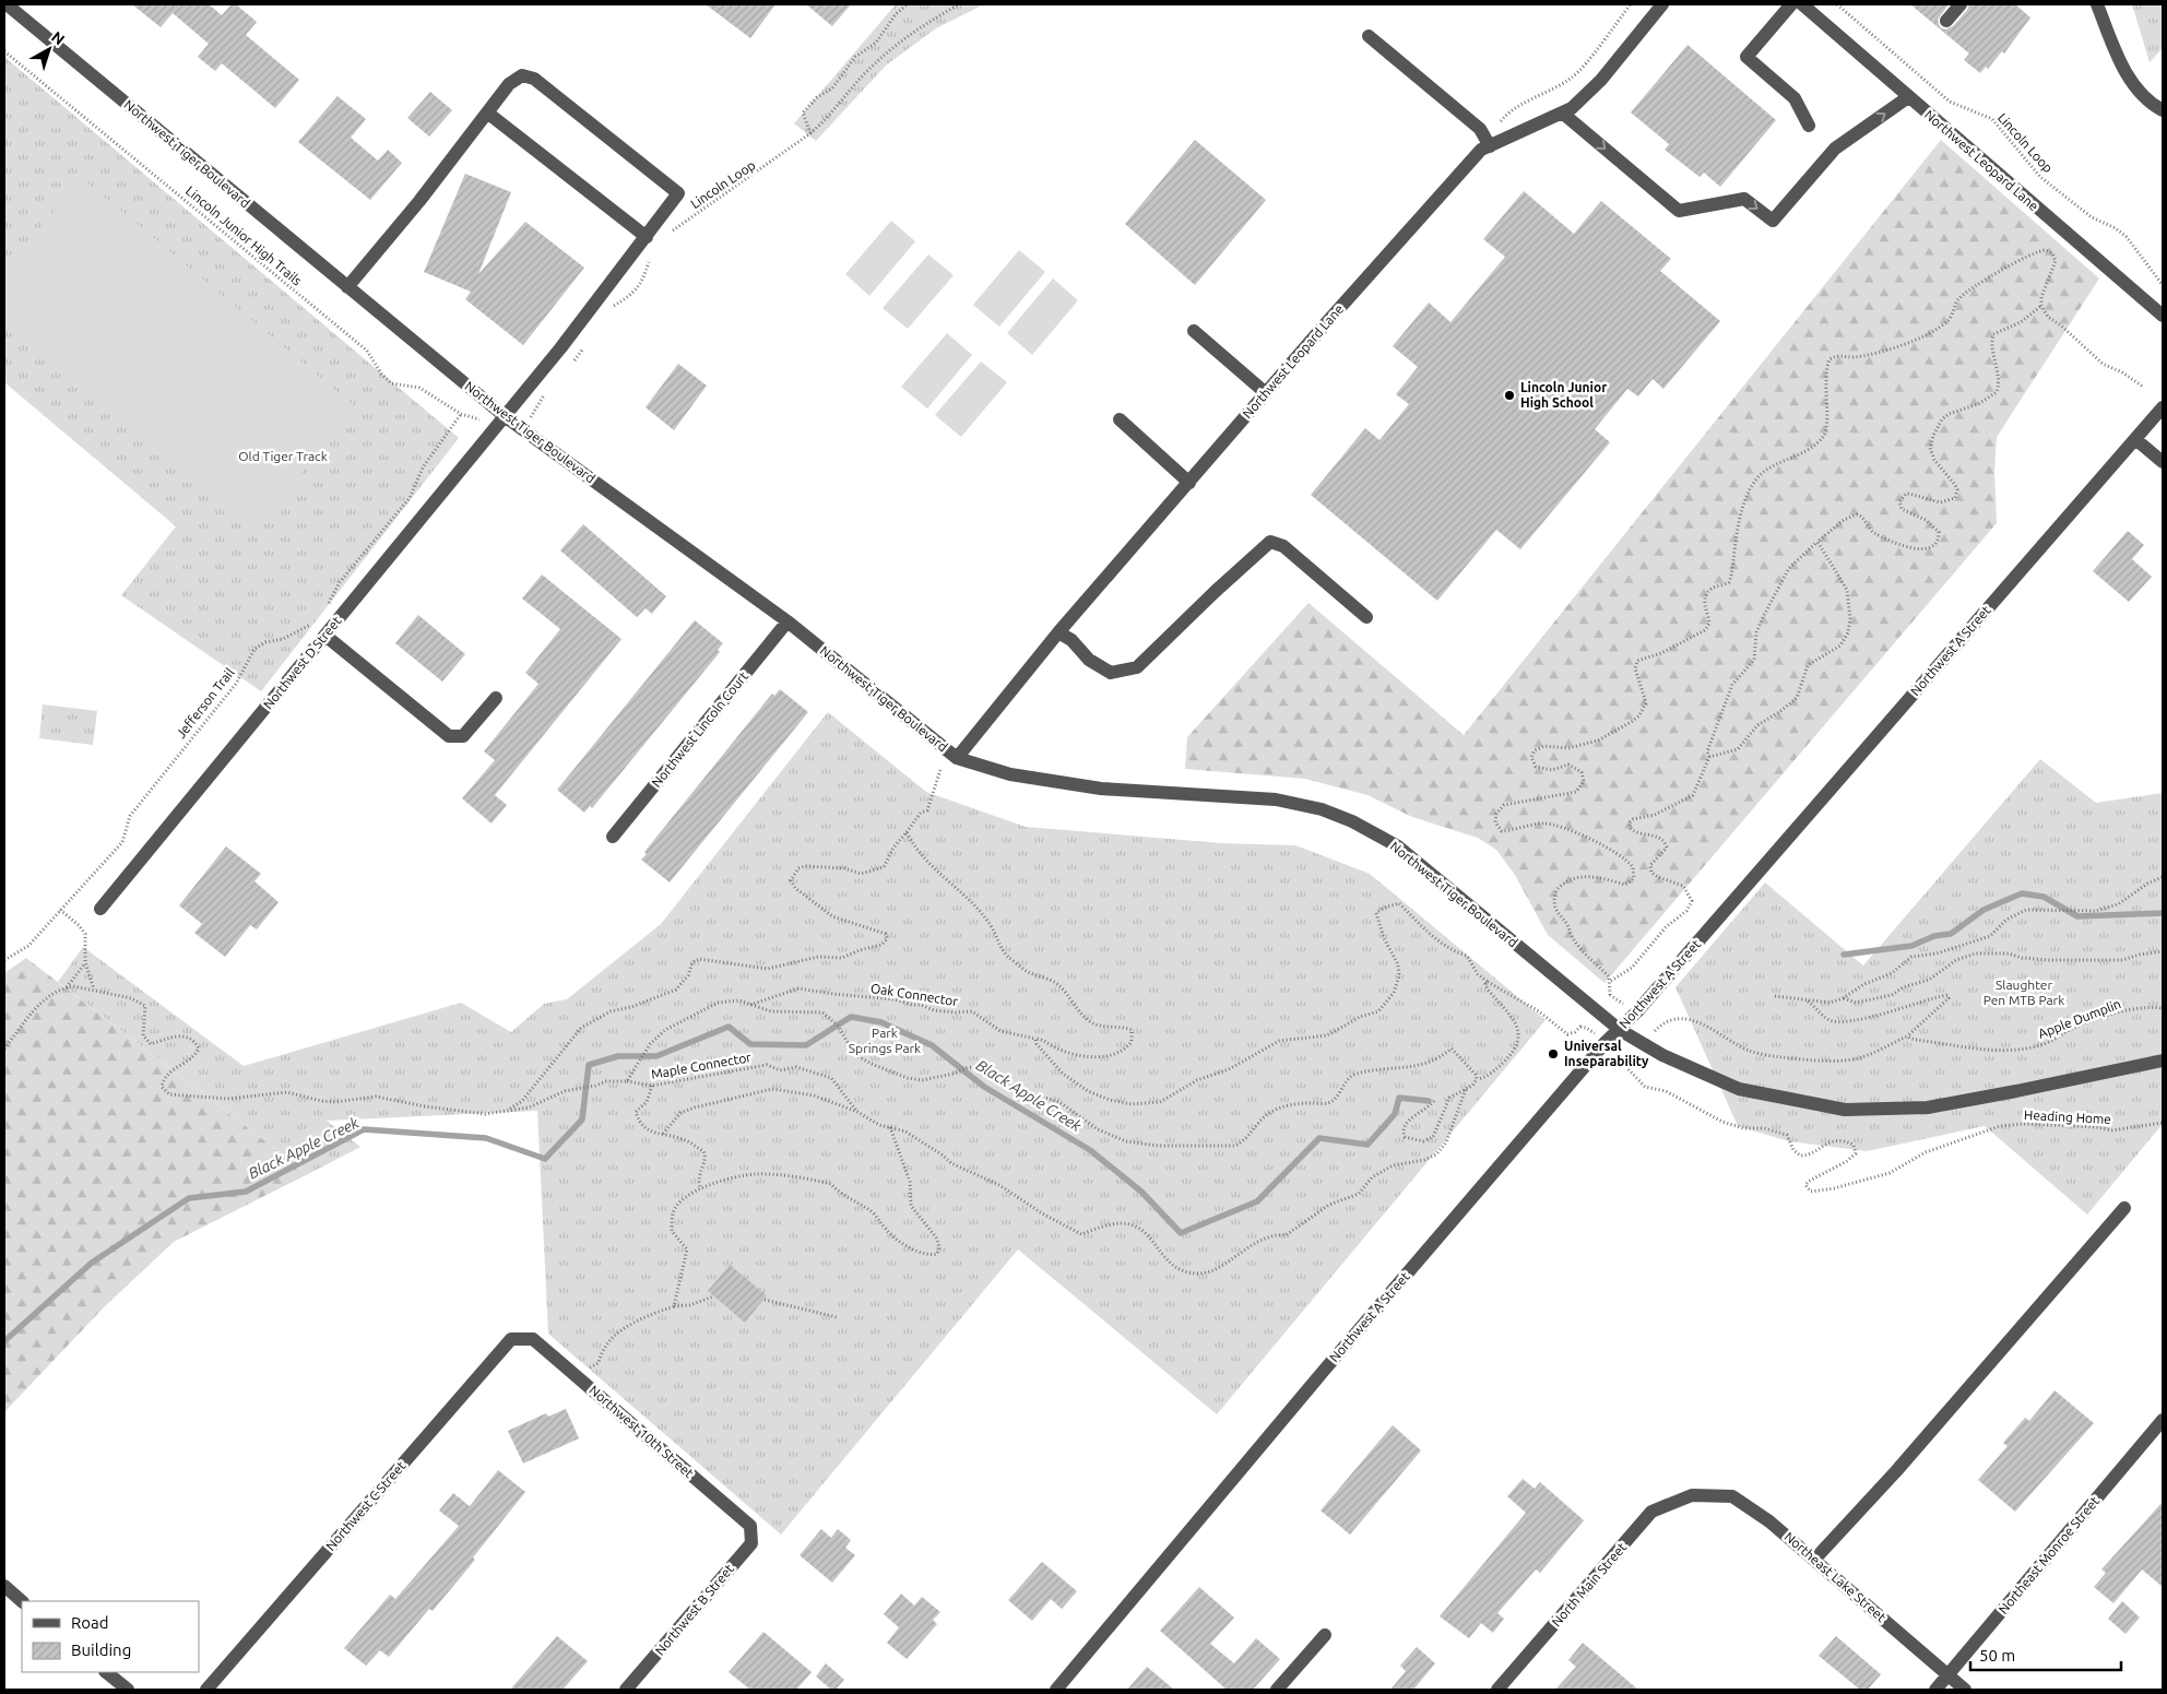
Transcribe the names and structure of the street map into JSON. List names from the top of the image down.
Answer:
{
  "streets": {
    "street": [
      "Northwest Tiger Boulevard",
      "Northwest Leopard Lane",
      "Northwest A Street",
      "Northwest D Street",
      "Northwest Lincoln Court",
      "Northwest 10th Street",
      "Northwest C Street",
      "Northeast Monroe Street",
      "Northeast Lake Street",
      "North Main Street",
      "Northwest B Street"
    ],
    "path": [
      "Lincoln Loop",
      "Lincoln Junior High Trails",
      "Jefferson Trail",
      "Oak Connector",
      "Apple Dumplin",
      "Maple Connector",
      "Heading Home"
    ]
  },
  "crossings": [
    ["Northwest Tiger Boulevard", "Northwest Leopard Lane"],
    ["Northwest Tiger Boulevard", "Northwest A Street"],
    ["Northwest Tiger Boulevard", "Northwest D Street"],
    ["Northwest Tiger Boulevard", "Northwest Lincoln Court"],
    ["Northwest 10th Street", "Northwest C Street"],
    ["Northwest 10th Street", "Northwest B Street"],
    ["Northeast Monroe Street", "Northeast Lake Street"],
    ["Northeast Lake Street", "North Main Street"]
  ],
  "water": ["Black Apple Creek"],
  "parks": ["Old Tiger Track", "Slaughter Pen MTB Park", "Park Springs Park"],
  "places": ["Lincoln Junior High School", "Universal Inseparability"],
  "legend": ["Road", "Building"],
  "scale_bar": "50 m",
  "north": "top right"
}
